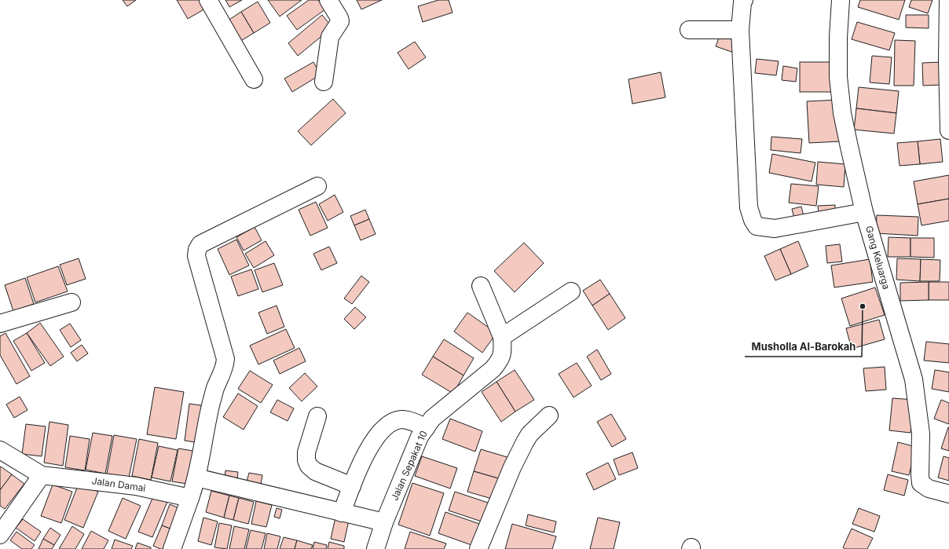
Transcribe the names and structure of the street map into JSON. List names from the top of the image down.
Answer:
{
  "streets": {
    "street": ["Gang Keluarga", "Jalan Sepakat 10", "Jalan Damai"]
  },
  "places": ["Musholla Al-Barokah"]
}
